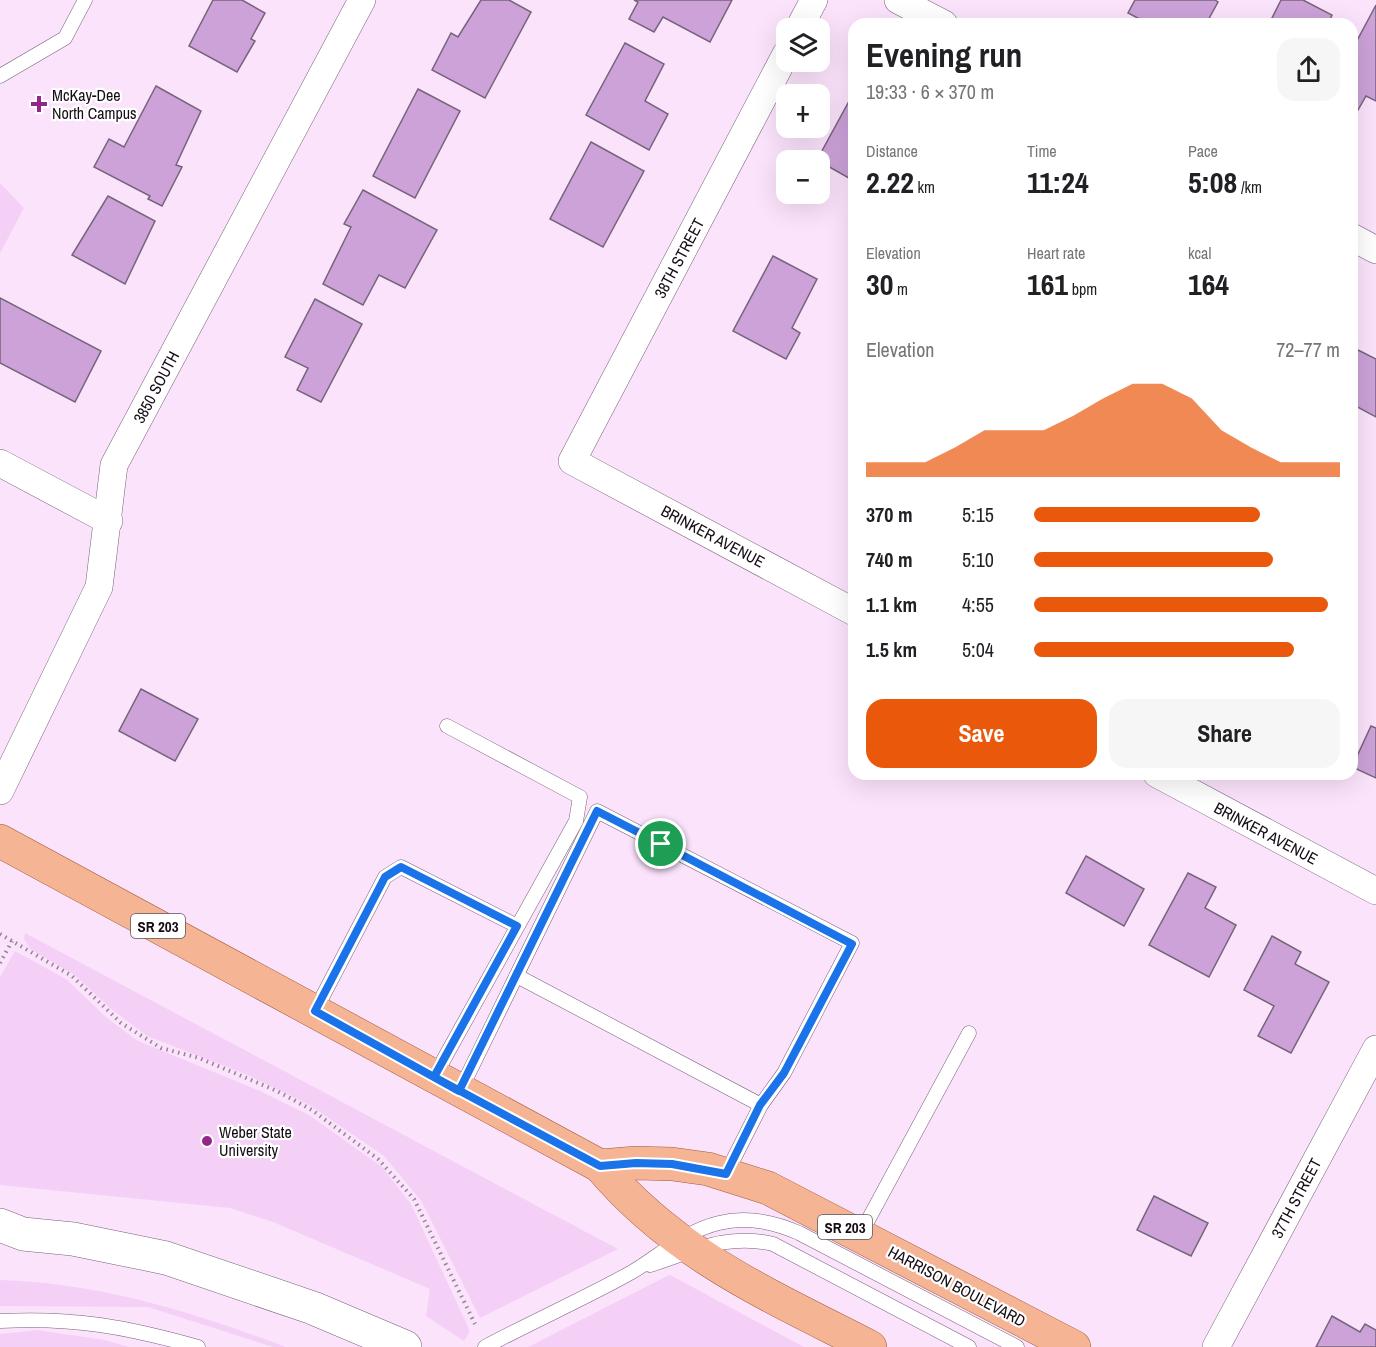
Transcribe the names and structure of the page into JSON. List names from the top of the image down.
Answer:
{
  "streets": {
    "main road": ["SR 203", "HARRISON BOULEVARD"],
    "street": [
      "38TH STREET",
      "3850 SOUTH",
      "BRINKER AVENUE",
      "37TH STREET"
    ]
  },
  "crossings": [
    ["38TH STREET", "BRINKER AVENUE"],
    ["SR 203", "HARRISON BOULEVARD"]
  ],
  "places": {
    "health": ["McKay-Dee North Campus"],
    "other": ["Weber State University"]
  },
  "page": {
    "map_buttons": ["+", "−"],
    "heading": ["Evening run", "19:33 · 6 × 370 m"],
    "stats": [
      ["Distance", "2.22 km"],
      ["Time", "11:24"],
      ["Pace", "5:08 /km"],
      ["Elevation", "30 m"],
      ["Heart rate", "161 bpm"],
      ["kcal", "164"]
    ],
    "chart": ["Elevation", "72–77 m"],
    "list": [
      {
        "name": "370 m",
        "note": "5:15"
      },
      {
        "name": "740 m",
        "note": "5:10"
      },
      {
        "name": "1.1 km",
        "note": "4:55"
      },
      {
        "name": "1.5 km",
        "note": "5:04"
      }
    ],
    "buttons": ["Save", "Share"]
  }
}
